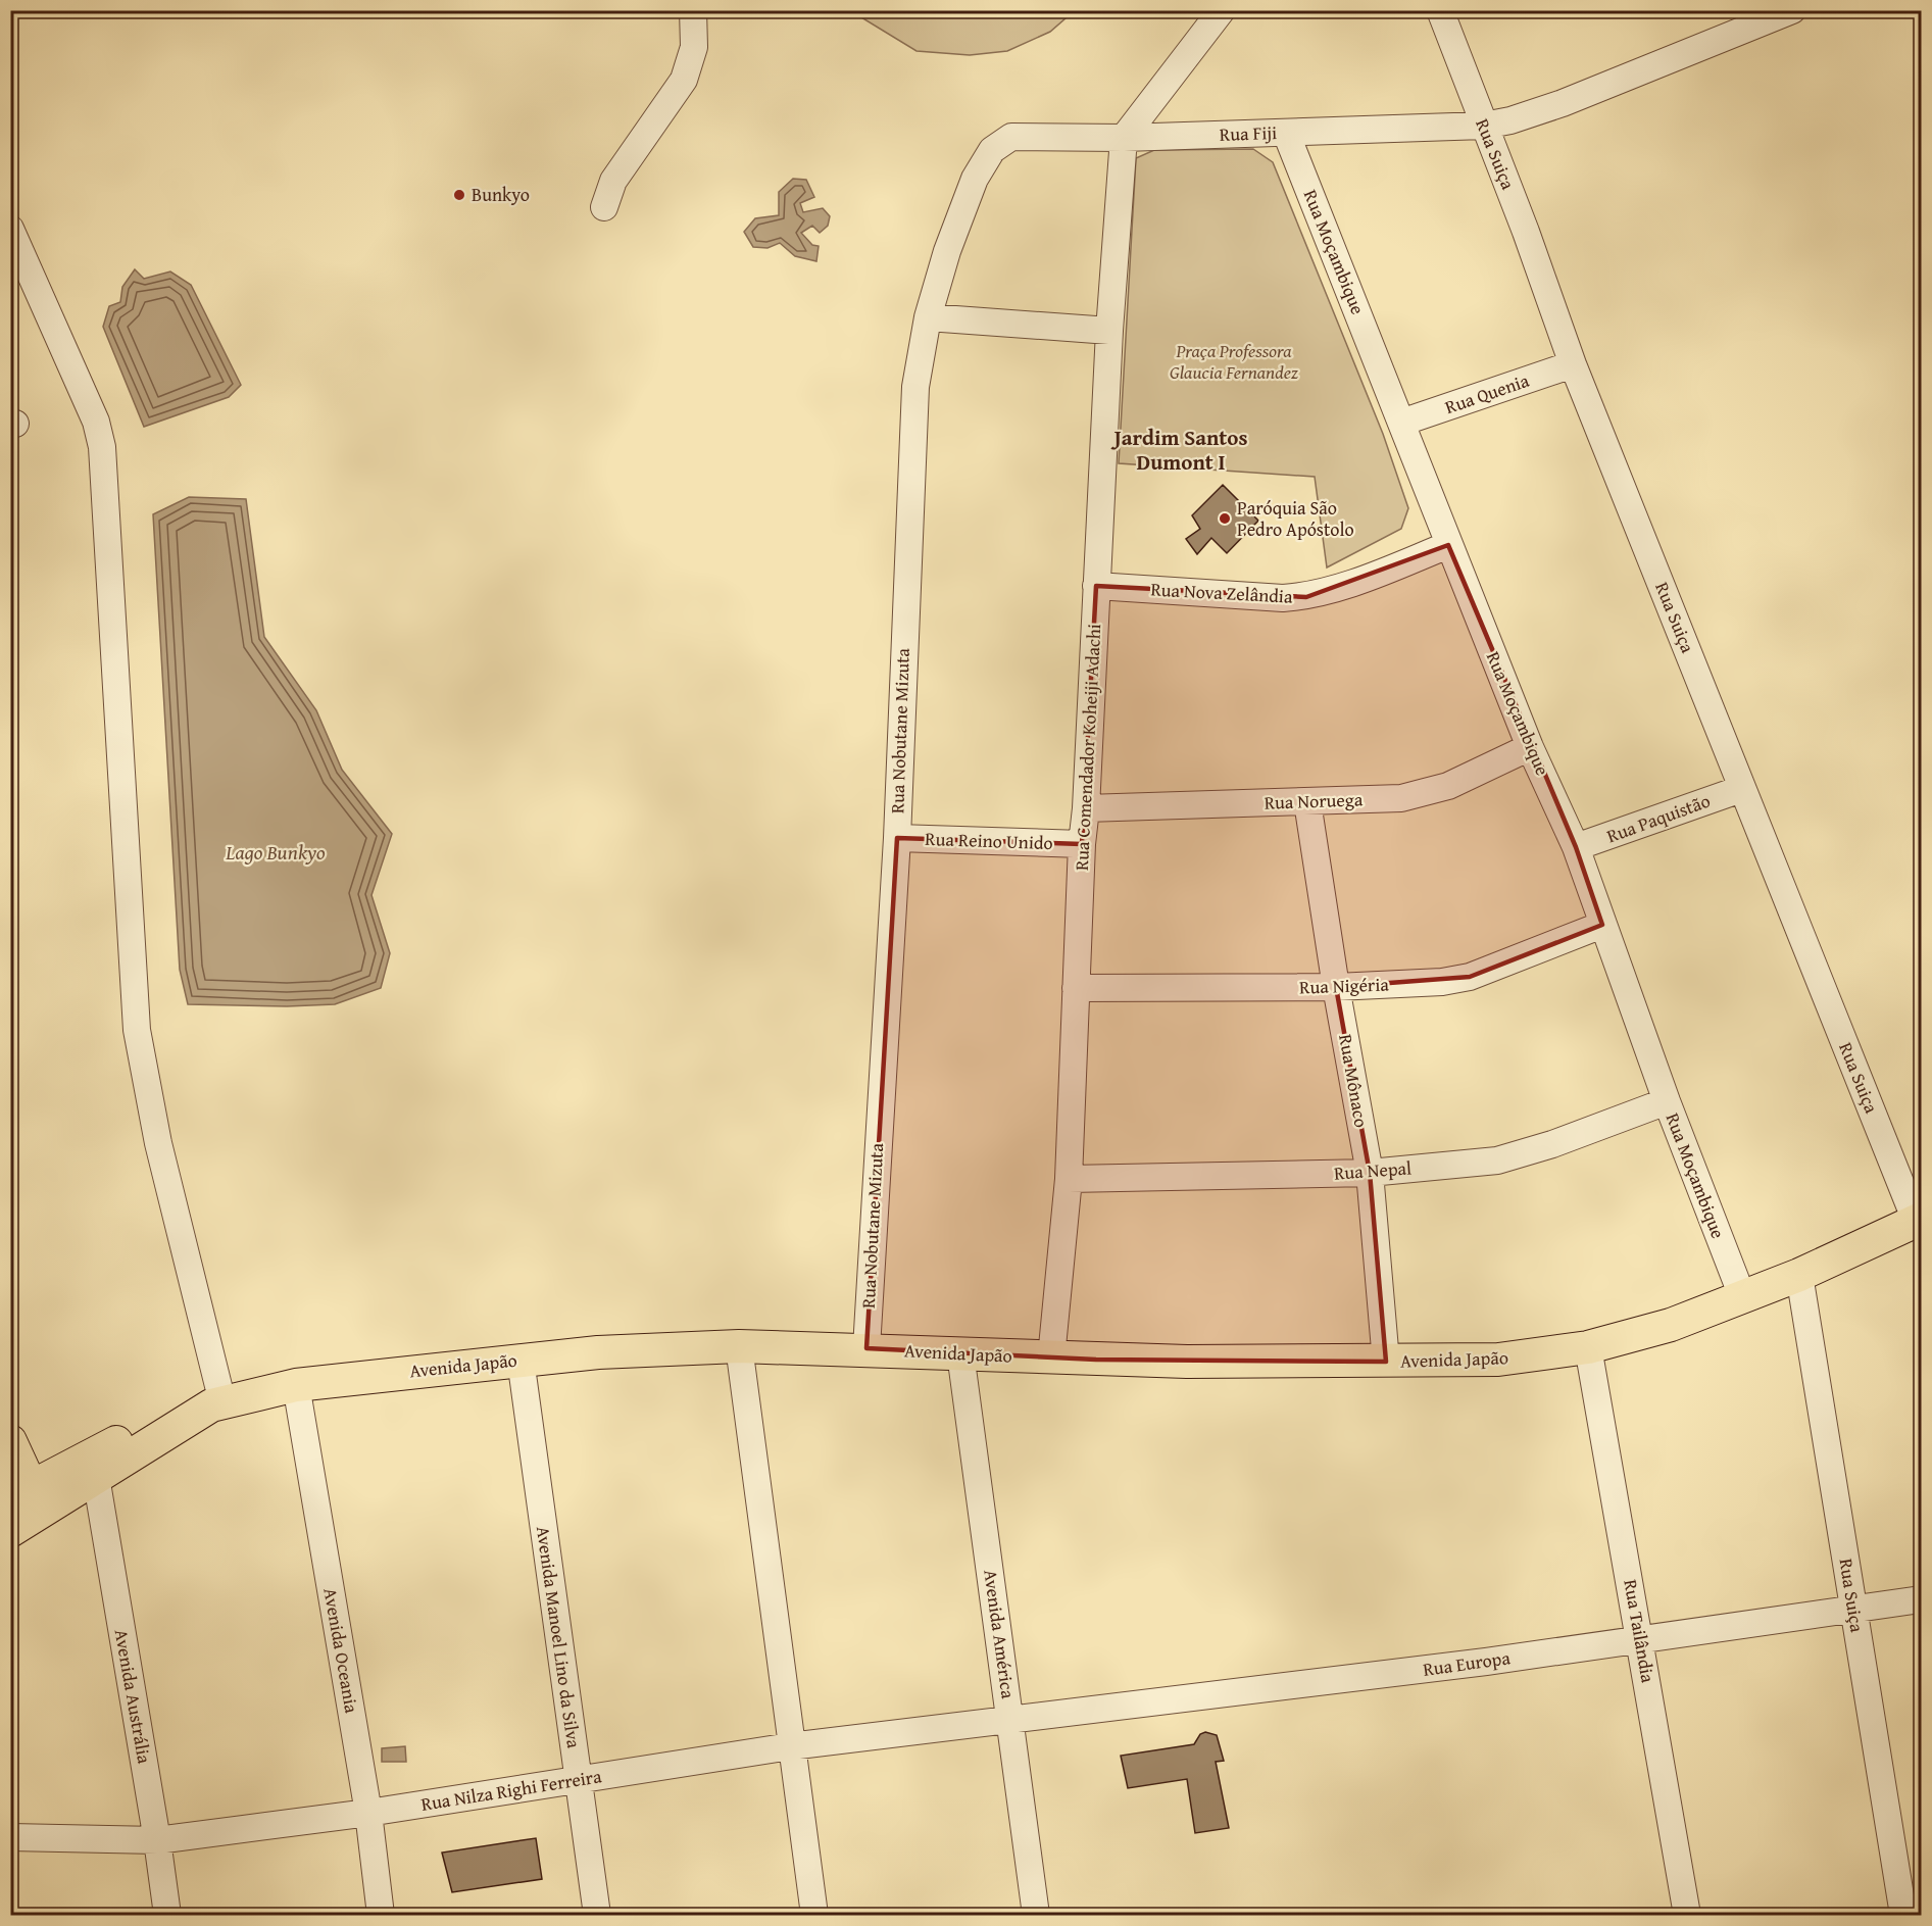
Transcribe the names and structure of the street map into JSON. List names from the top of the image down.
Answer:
{
  "streets": {
    "main road": ["Avenida Japão"],
    "street": [
      "Rua Fiji",
      "Rua Suiça",
      "Rua Moçambique",
      "Rua Quenia",
      "Rua Nova Zelândia",
      "Rua Nobutane Mizuta",
      "Rua Comendador Koheiji Adachi",
      "Rua Noruega",
      "Rua Paquistão",
      "Rua Reino Unido",
      "Rua Nigéria",
      "Rua Mônaco",
      "Rua Nepal",
      "Rua Tailândia",
      "Avenida América",
      "Avenida Manoel Lino da Silva",
      "Avenida Oceania",
      "Rua Europa",
      "Avenida Austrália",
      "Rua Nilza Righi Ferreira"
    ]
  },
  "crossings": [
    ["Rua Fiji", "Rua Suiça"],
    ["Rua Fiji", "Rua Moçambique"],
    ["Rua Fiji", "Rua Nobutane Mizuta"],
    ["Rua Fiji", "Rua Comendador Koheiji Adachi"],
    ["Rua Suiça", "Rua Quenia"],
    ["Rua Suiça", "Rua Paquistão"],
    ["Rua Suiça", "Avenida Japão"],
    ["Rua Suiça", "Rua Europa"],
    ["Rua Moçambique", "Rua Quenia"],
    ["Rua Moçambique", "Rua Nova Zelândia"],
    ["Rua Moçambique", "Rua Noruega"],
    ["Rua Moçambique", "Rua Paquistão"],
    ["Rua Moçambique", "Rua Nigéria"],
    ["Rua Moçambique", "Rua Nepal"],
    ["Rua Moçambique", "Avenida Japão"],
    ["Rua Nova Zelândia", "Rua Comendador Koheiji Adachi"],
    ["Rua Nobutane Mizuta", "Rua Reino Unido"],
    ["Rua Nobutane Mizuta", "Avenida Japão"],
    ["Rua Comendador Koheiji Adachi", "Rua Noruega"],
    ["Rua Comendador Koheiji Adachi", "Rua Reino Unido"],
    ["Rua Comendador Koheiji Adachi", "Rua Nigéria"],
    ["Rua Comendador Koheiji Adachi", "Rua Nepal"],
    ["Rua Comendador Koheiji Adachi", "Avenida Japão"],
    ["Rua Noruega", "Rua Mônaco"],
    ["Rua Nigéria", "Rua Mônaco"],
    ["Rua Mônaco", "Rua Nepal"],
    ["Rua Mônaco", "Avenida Japão"],
    ["Avenida Japão", "Rua Tailândia"],
    ["Avenida Japão", "Avenida América"],
    ["Avenida Japão", "Avenida Manoel Lino da Silva"],
    ["Avenida Japão", "Avenida Oceania"],
    ["Avenida Japão", "Avenida Austrália"],
    ["Rua Tailândia", "Rua Europa"],
    ["Avenida América", "Rua Europa"],
    ["Avenida América", "Rua Nilza Righi Ferreira"],
    ["Avenida Manoel Lino da Silva", "Rua Nilza Righi Ferreira"],
    ["Avenida Oceania", "Rua Nilza Righi Ferreira"],
    ["Rua Europa", "Rua Nilza Righi Ferreira"],
    ["Avenida Austrália", "Rua Nilza Righi Ferreira"]
  ],
  "districts": ["Jardim Santos Dumont I"],
  "water": ["Lago Bunkyo"],
  "parks": ["Praça Professora Glaucia Fernandez"],
  "places": ["Bunkyo", "Paróquia São Pedro Apóstolo"]
}
